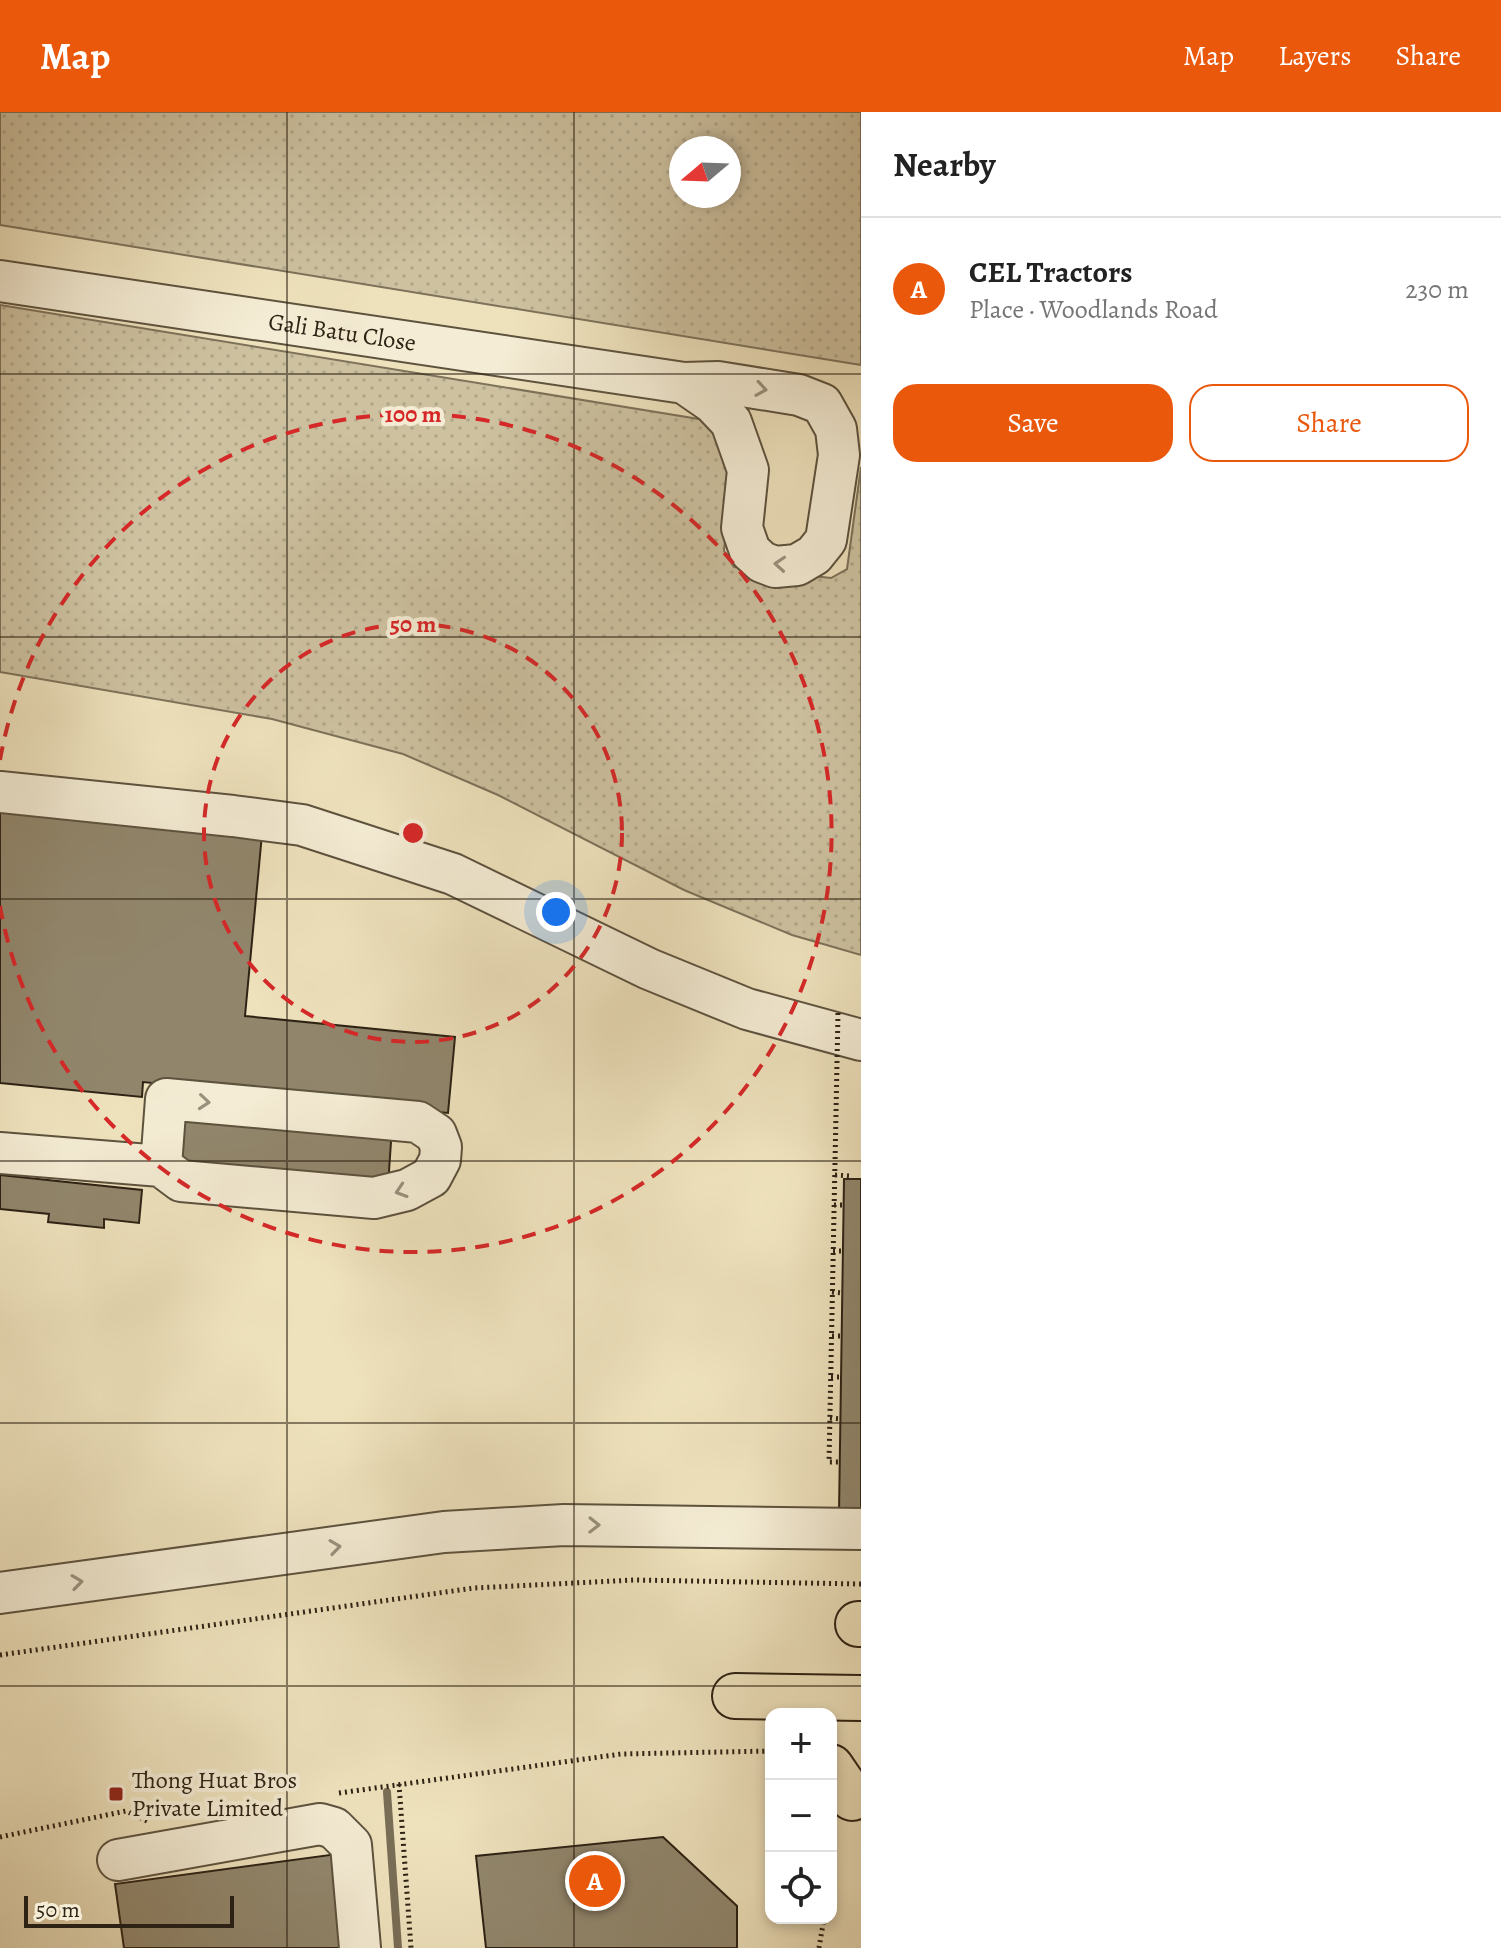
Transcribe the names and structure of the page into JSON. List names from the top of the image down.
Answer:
{
  "streets": {
    "lane": ["Gali Batu Close"]
  },
  "places": {
    "transit": ["Thong Huat Bros Private Limited"]
  },
  "scale_bar": "50 m",
  "north": "left",
  "page": {
    "header": "Map",
    "nav": ["Map", "Layers", "Share"],
    "heading": "Nearby",
    "list": [
      {
        "mark": "A",
        "name": "CEL Tractors",
        "note": "Place · Woodlands Road",
        "value": "230 m"
      }
    ],
    "buttons": ["Save", "Share"],
    "map_buttons": ["+", "−"],
    "pins": "A",
    "scale": "50 m"
  },
  "rings": ["100 m", "50 m"]
}
